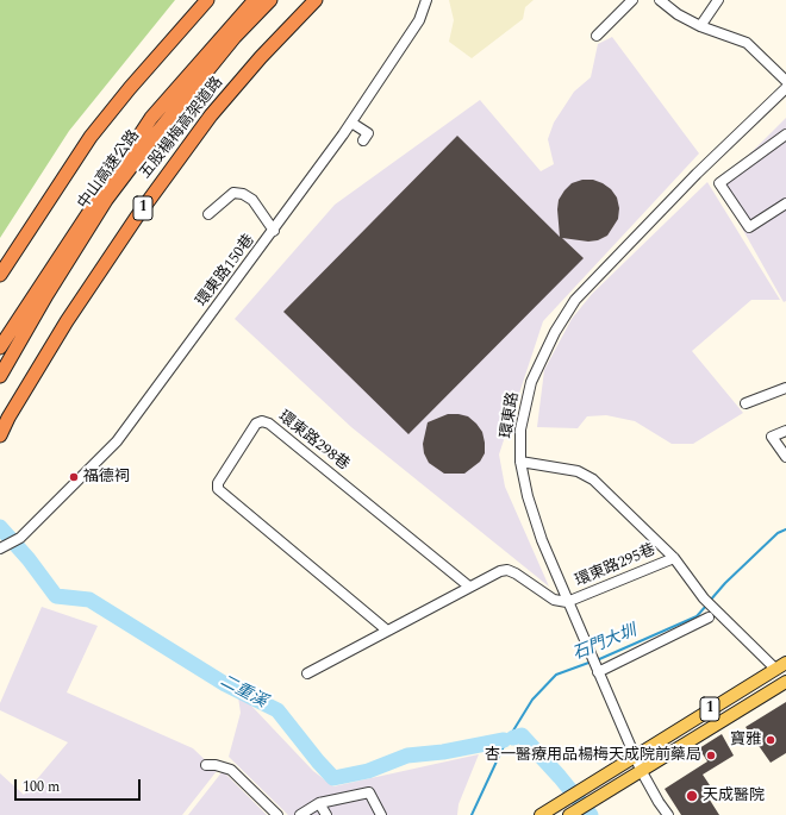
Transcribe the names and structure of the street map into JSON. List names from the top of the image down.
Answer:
{
  "streets": {
    "highway": ["五股楊梅高架道路", "中山高速公路", "1"],
    "street": [
      "環東路150巷",
      "環東路",
      "環東路298巷",
      "環東路295巷"
    ]
  },
  "crossings": [
    ["1", "環東路"],
    ["環東路", "環東路295巷"]
  ],
  "water": ["石門大圳", "二重溪"],
  "places": [
    "福德祠",
    "寶雅",
    "杏一醫療用品楊梅天成院前藥局",
    "天成醫院"
  ],
  "scale_bar": "100 m"
}
